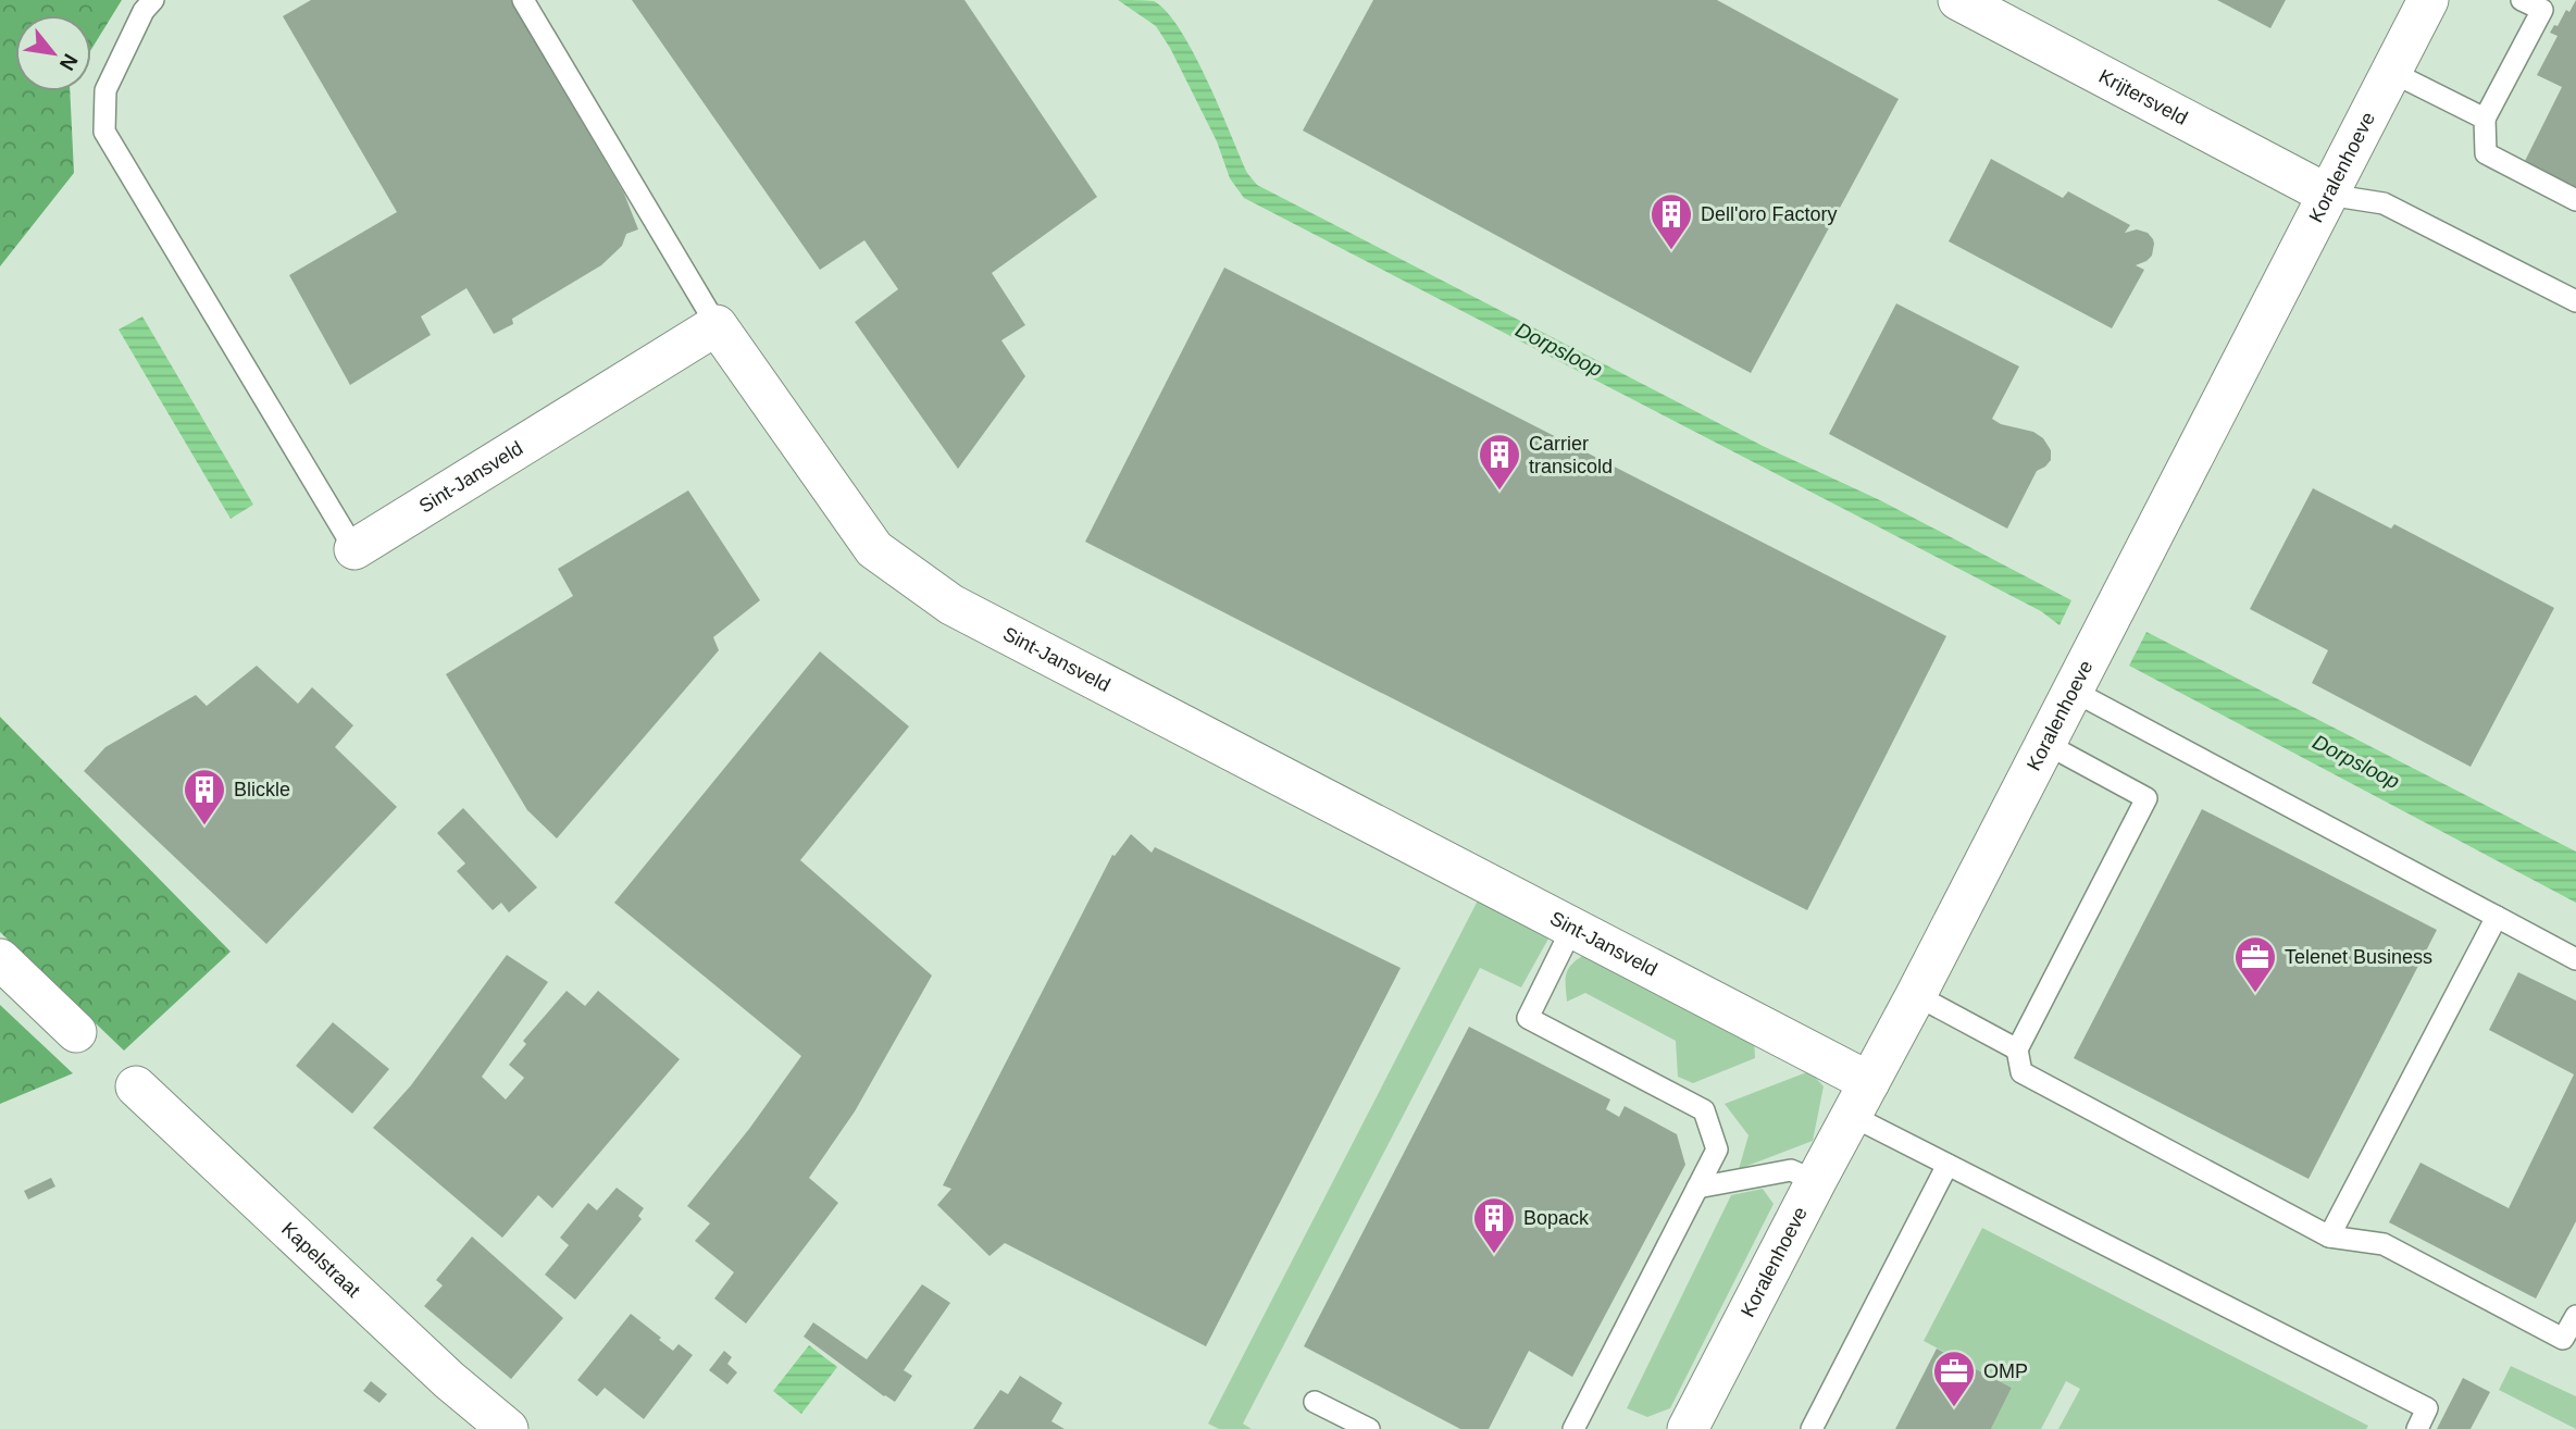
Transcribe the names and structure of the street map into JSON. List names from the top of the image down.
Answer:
{
  "streets": {
    "street": [
      "Krijtersveld",
      "Koralenhoeve",
      "Sint-Jansveld",
      "Kapelstraat"
    ]
  },
  "crossings": [
    ["Krijtersveld", "Koralenhoeve"],
    ["Koralenhoeve", "Sint-Jansveld"]
  ],
  "water": ["Dorpsloop"],
  "places": {
    "building": [
      "Dell'oro Factory",
      "Carrier transicold",
      "Blickle",
      "Bopack"
    ],
    "office": ["Telenet Business", "OMP"]
  },
  "north": "bottom right"
}
